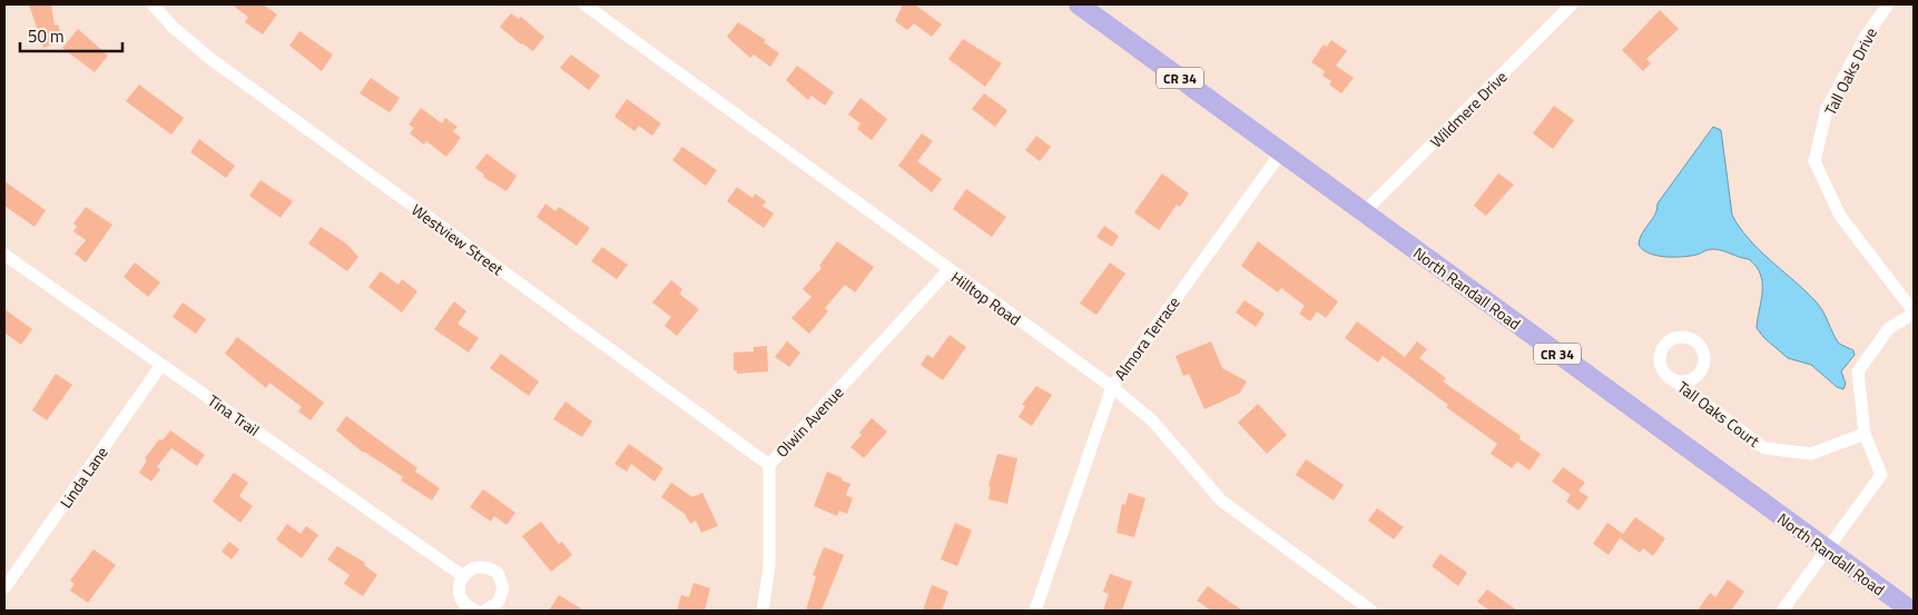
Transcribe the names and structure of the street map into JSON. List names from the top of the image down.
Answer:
{
  "streets": {
    "main road": ["CR 34", "North Randall Road"],
    "street": [
      "Tall Oaks Drive",
      "Wildmere Drive",
      "Westview Street",
      "Hilltop Road",
      "Almora Terrace",
      "Tall Oaks Court",
      "Tina Trail",
      "Olwin Avenue",
      "Linda Lane"
    ]
  },
  "crossings": [
    ["Tall Oaks Drive", "North Randall Road"],
    ["Tall Oaks Drive", "Tall Oaks Court"],
    ["Wildmere Drive", "North Randall Road"],
    ["Westview Street", "Olwin Avenue"],
    ["North Randall Road", "Almora Terrace"],
    ["Hilltop Road", "Almora Terrace"],
    ["Hilltop Road", "Olwin Avenue"],
    ["Tina Trail", "Linda Lane"]
  ],
  "scale_bar": "50 m"
}
